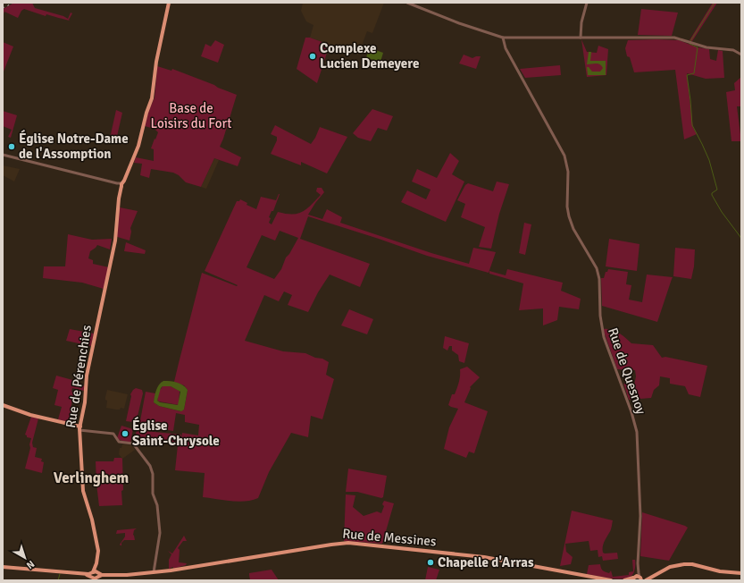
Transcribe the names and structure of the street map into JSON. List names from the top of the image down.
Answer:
{
  "streets": {
    "main road": ["Rue de Pérenchies", "Rue de Messines"],
    "street": ["Rue de Quesnoy"]
  },
  "crossings": [
    ["Rue de Pérenchies", "Rue de Messines"]
  ],
  "districts": ["Verlinghem"],
  "parks": ["Base de Loisirs du Fort"],
  "places": [
    "Complexe Lucien Demeyere",
    "Église Notre-Dame de l'Assomption",
    "Église Saint-Chrysole",
    "Chapelle d'Arras"
  ],
  "north": "bottom right"
}
